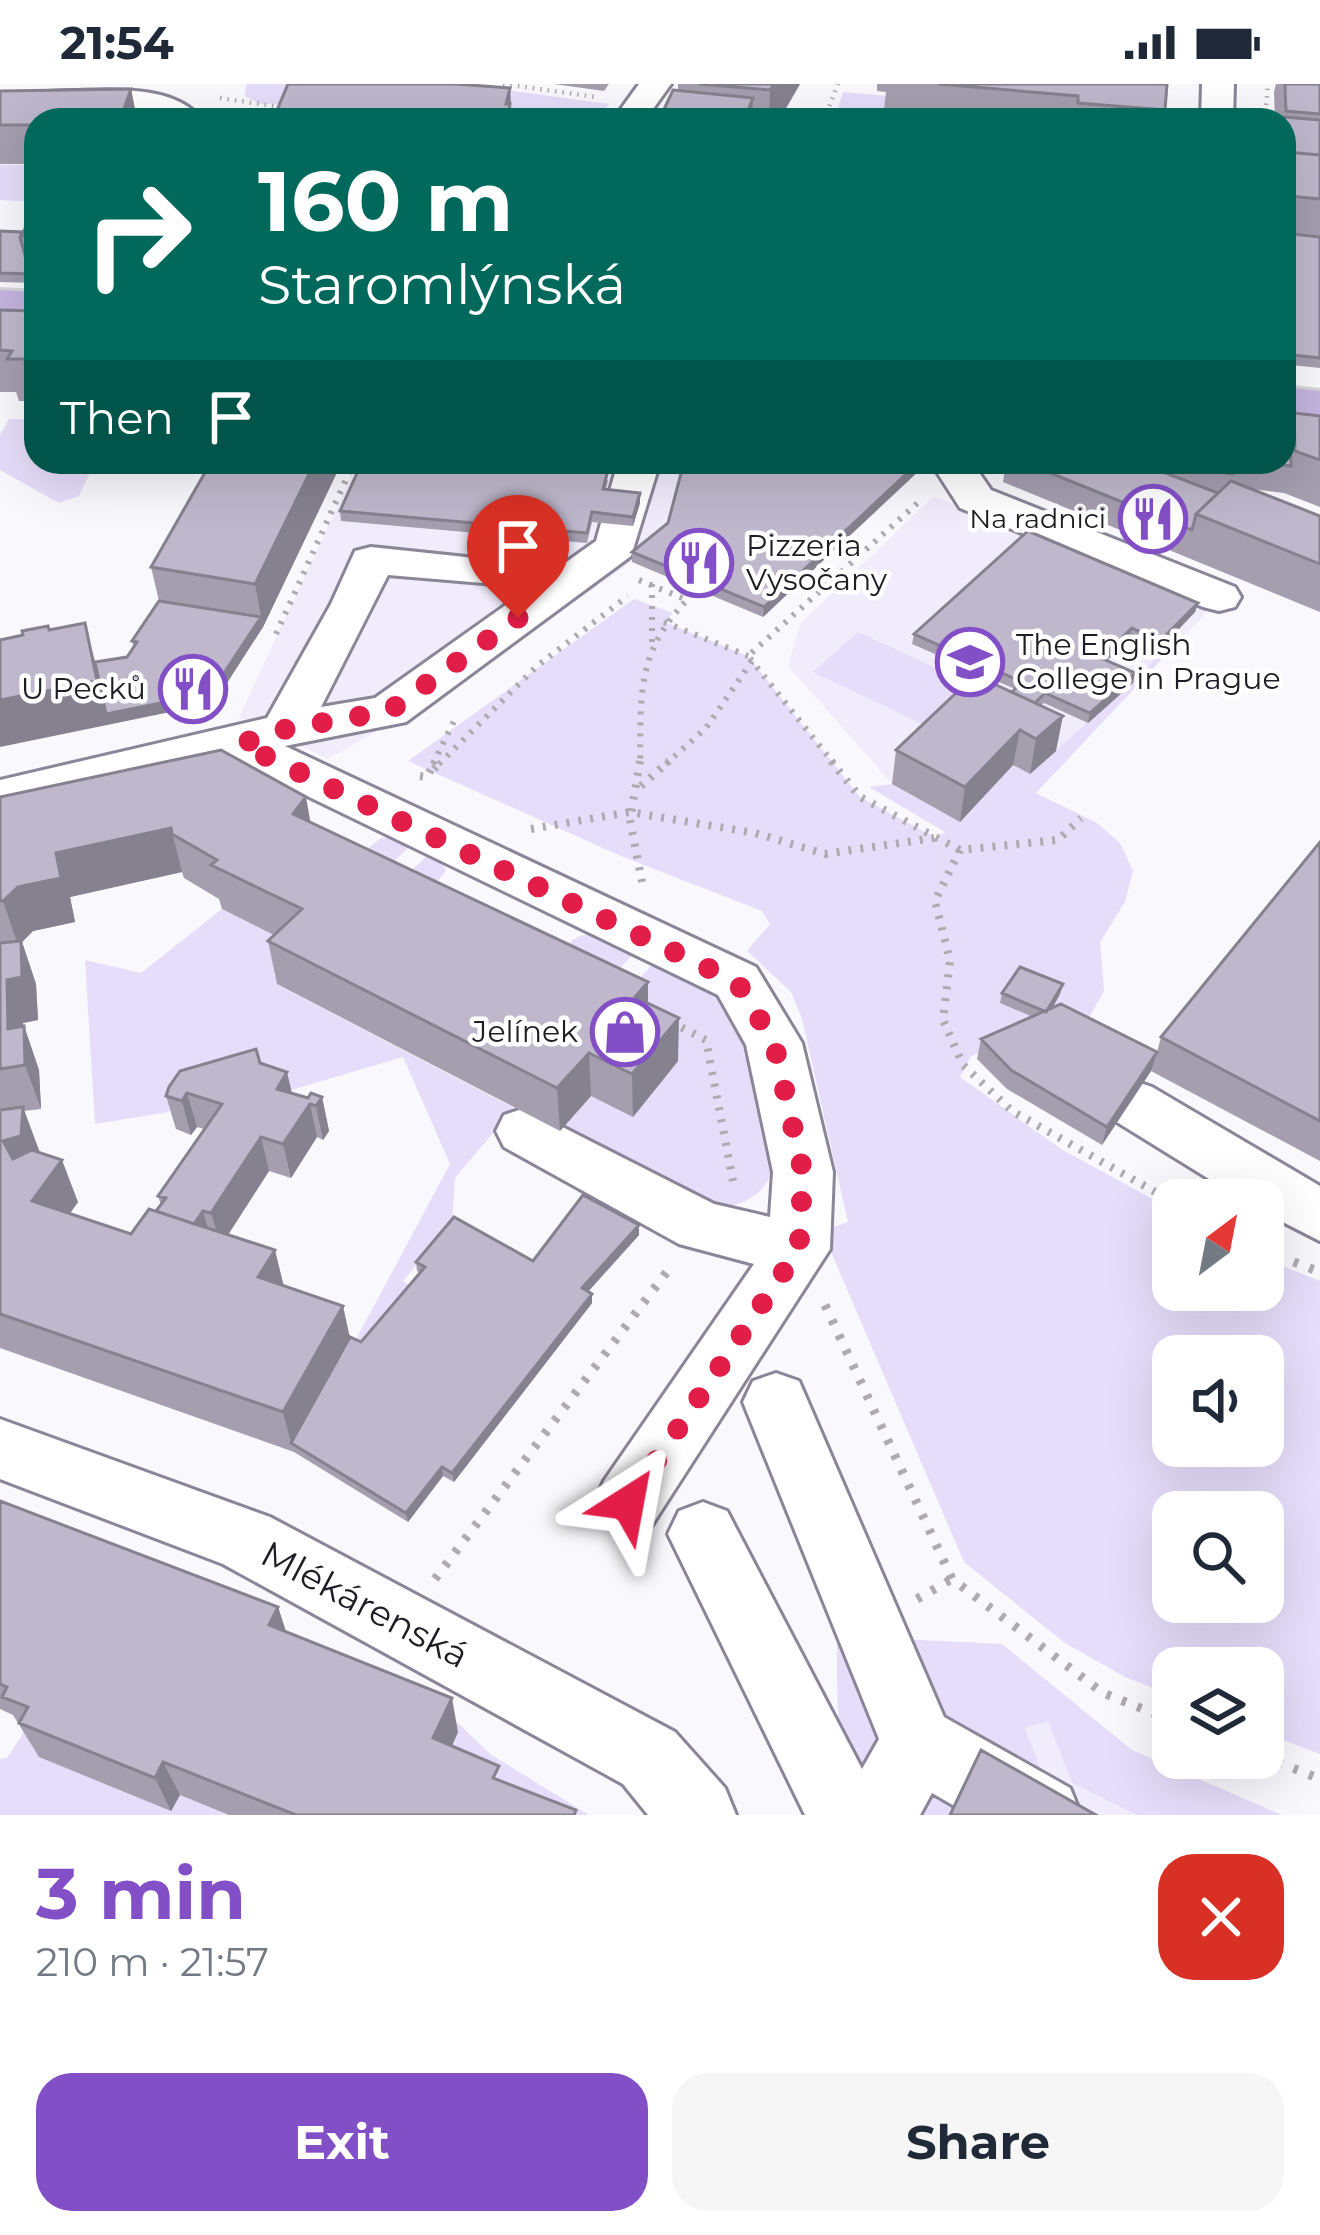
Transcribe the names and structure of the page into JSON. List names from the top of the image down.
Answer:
{
  "streets": {
    "street": ["Mlékárenská"]
  },
  "places": {
    "restaurant": ["Na radnici", "Pizzeria Vysočany", "U Pecků"],
    "school or university": ["The English College in Prague"],
    "shop": ["Jelínek"]
  },
  "north": "top right",
  "page": {
    "status": "21:54",
    "turn": ["160 m", "Staromlýnská"],
    "then": "Then",
    "heading": ["3 min", "210 m · 21:57"],
    "buttons": ["Exit", "Share"]
  }
}
